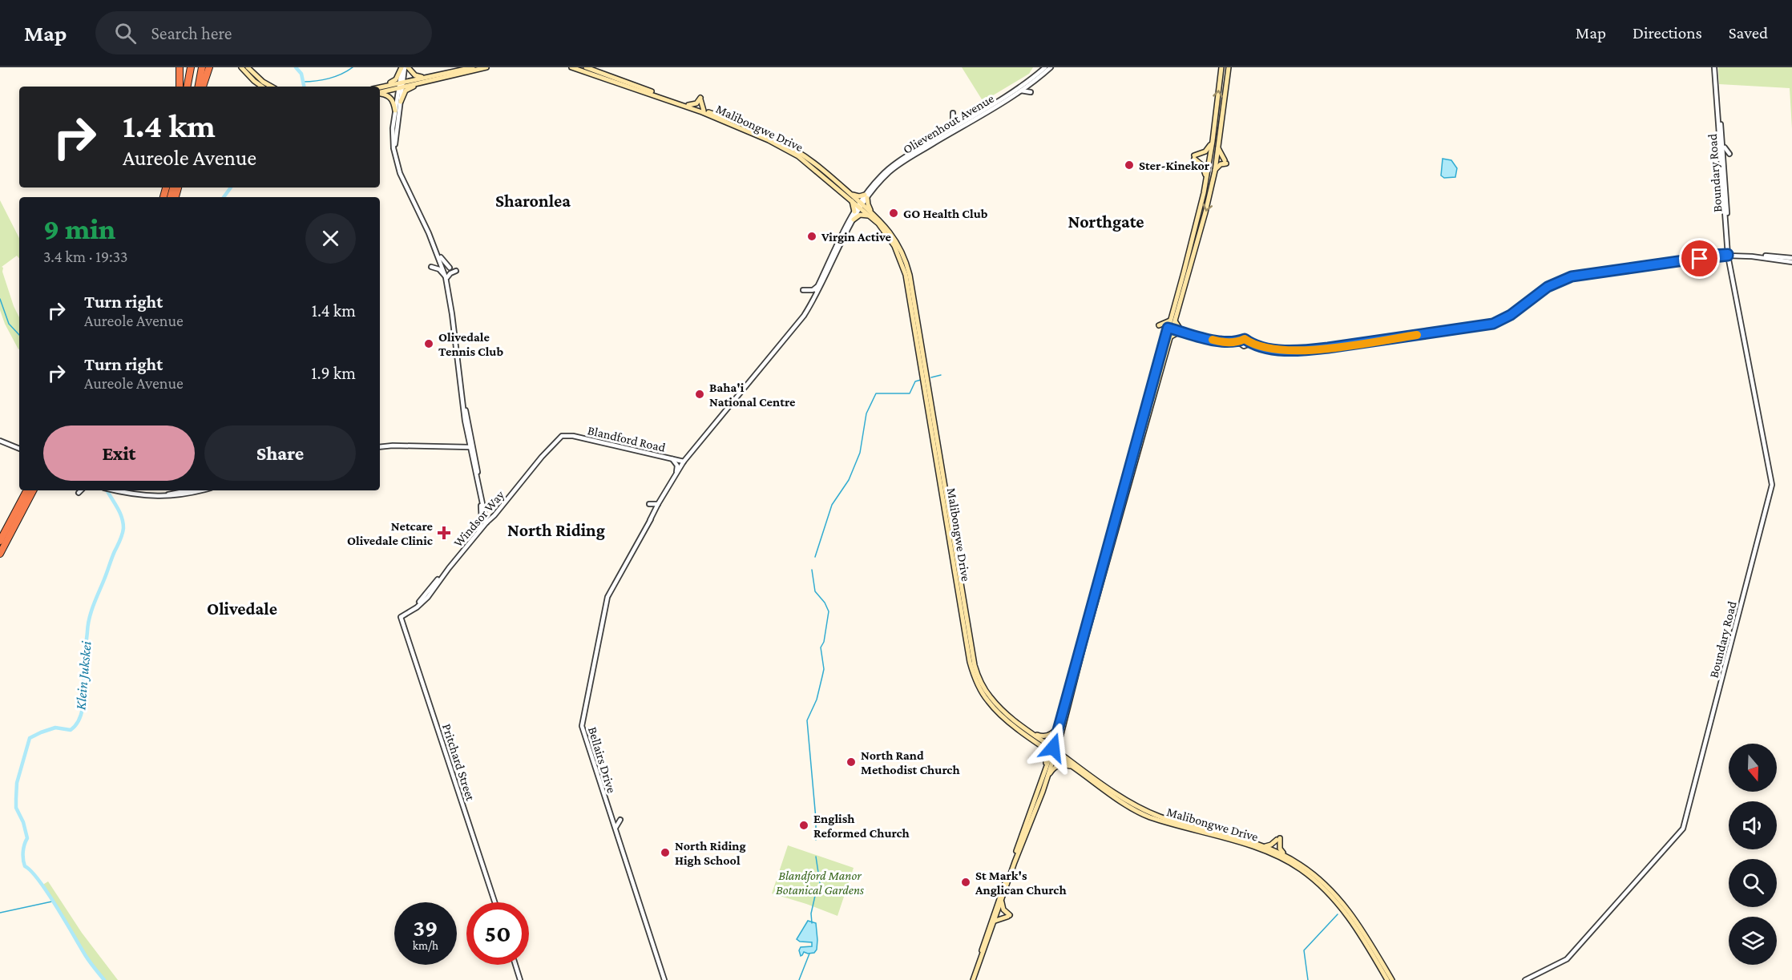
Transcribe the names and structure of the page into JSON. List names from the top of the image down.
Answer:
{
  "streets": {
    "main road": ["Malibongwe Drive"],
    "street": [
      "Olievenhout Avenue",
      "Boundary Road",
      "Blandford Road",
      "Windsor Way",
      "Bellairs Drive",
      "Pritchard Street"
    ]
  },
  "crossings": [
    ["Olievenhout Avenue", "Malibongwe Drive"],
    ["Olievenhout Avenue", "Bellairs Drive"],
    ["Malibongwe Drive", "Bellairs Drive"],
    ["Blandford Road", "Windsor Way"],
    ["Blandford Road", "Bellairs Drive"],
    ["Windsor Way", "Pritchard Street"]
  ],
  "districts": [
    "Sharonlea",
    "Northgate",
    "North Riding",
    "Olivedale"
  ],
  "water": ["Klein Jukskei"],
  "parks": ["Blandford Manor Botanical Gardens"],
  "places": {
    "other": [
      "Ster-Kinekor",
      "GO Health Club",
      "Virgin Active",
      "Olivedale Tennis Club",
      "Baha'i National Centre",
      "North Rand Methodist Church",
      "English Reformed Church",
      "North Riding High School",
      "St Mark's Anglican Church"
    ],
    "health": ["Netcare Olivedale Clinic"]
  },
  "north": "bottom",
  "page": {
    "header": "Map",
    "search": "Search here",
    "nav": ["Map", "Directions", "Saved"],
    "turn": ["1.4 km", "Aureole Avenue"],
    "heading": ["9 min", "3.4 km · 19:33"],
    "list": [
      {
        "name": "Turn right",
        "note": "Aureole Avenue",
        "value": "1.4 km"
      },
      {
        "name": "Turn right",
        "note": "Aureole Avenue",
        "value": "1.9 km"
      }
    ],
    "buttons": ["Exit", "Share"],
    "speed": "39 km/h",
    "limit": "50"
  }
}
